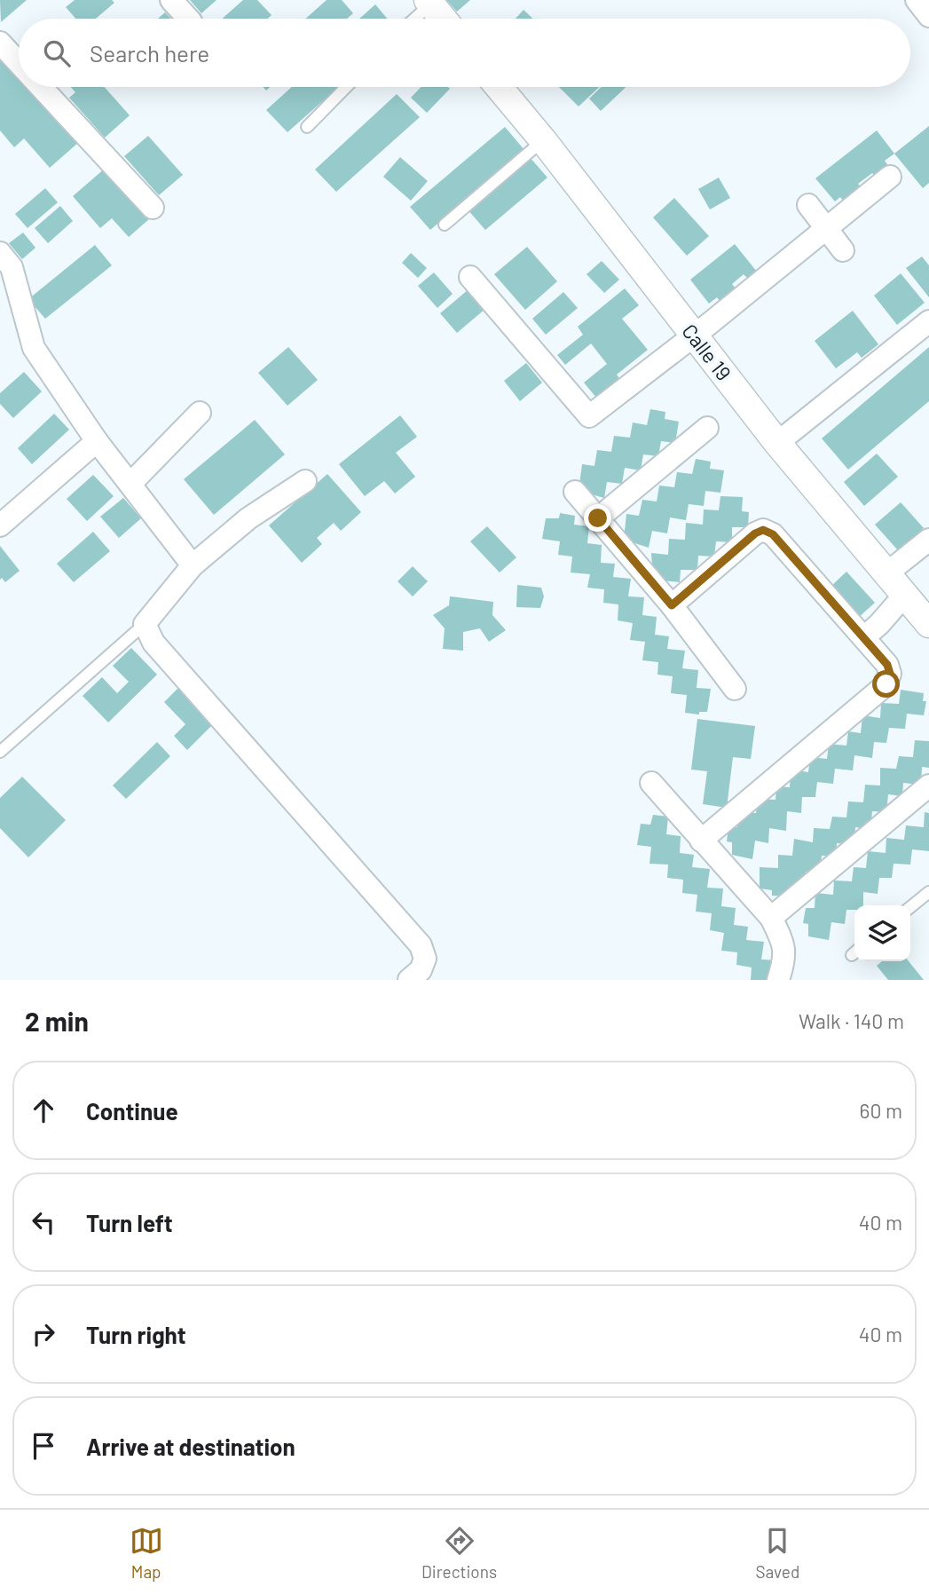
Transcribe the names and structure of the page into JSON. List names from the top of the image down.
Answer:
{
  "streets": {
    "street": ["Calle 19"]
  },
  "page": {
    "search": "Search here",
    "heading": ["2 min", "Walk · 140 m"],
    "list": [
      ["Continue", "60 m"],
      ["Turn left", "40 m"],
      ["Turn right", "40 m"],
      "Arrive at destination"
    ],
    "nav": ["Map", "Directions", "Saved"]
  }
}
